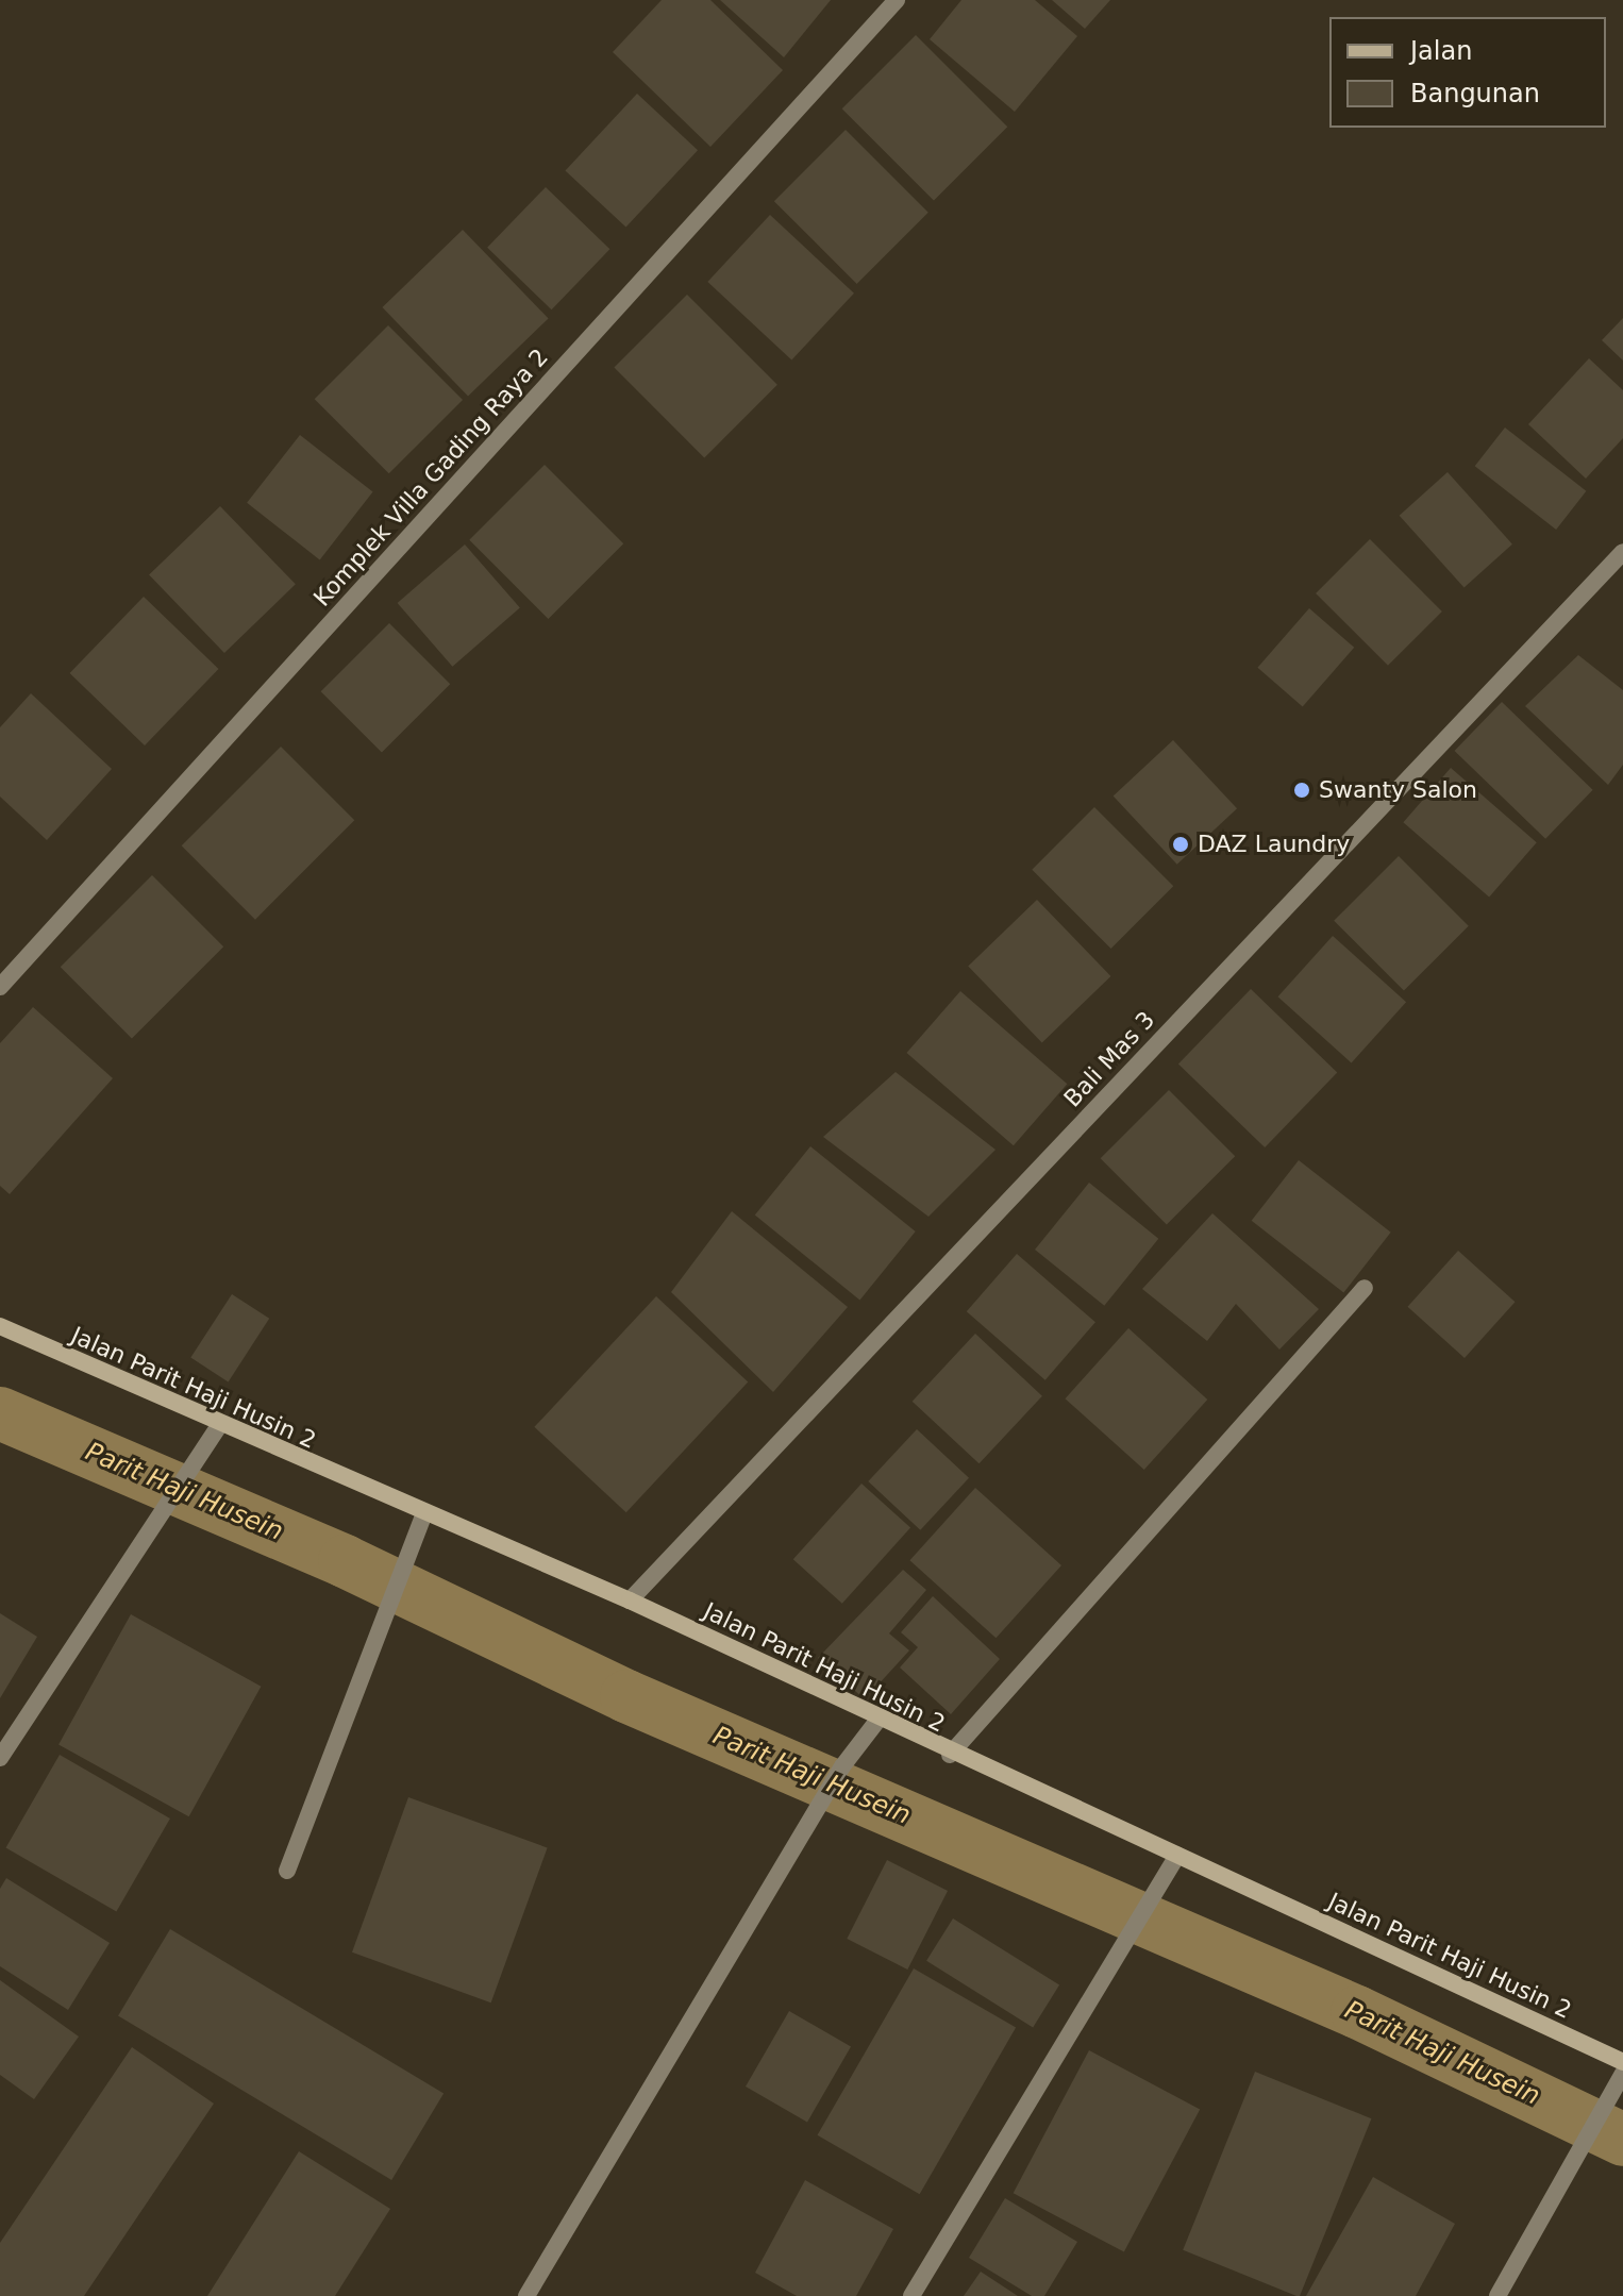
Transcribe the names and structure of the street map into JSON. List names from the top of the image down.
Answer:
{
  "streets": {
    "street": ["Komplek Villa Gading Raya 2", "Bali Mas 3", "Jalan Parit Haji Husin 2"]
  },
  "crossings": [
    ["Bali Mas 3", "Jalan Parit Haji Husin 2"]
  ],
  "water": ["Parit Haji Husein"],
  "places": ["Swanty Salon", "DAZ Laundry"],
  "legend": ["Jalan", "Bangunan"]
}
